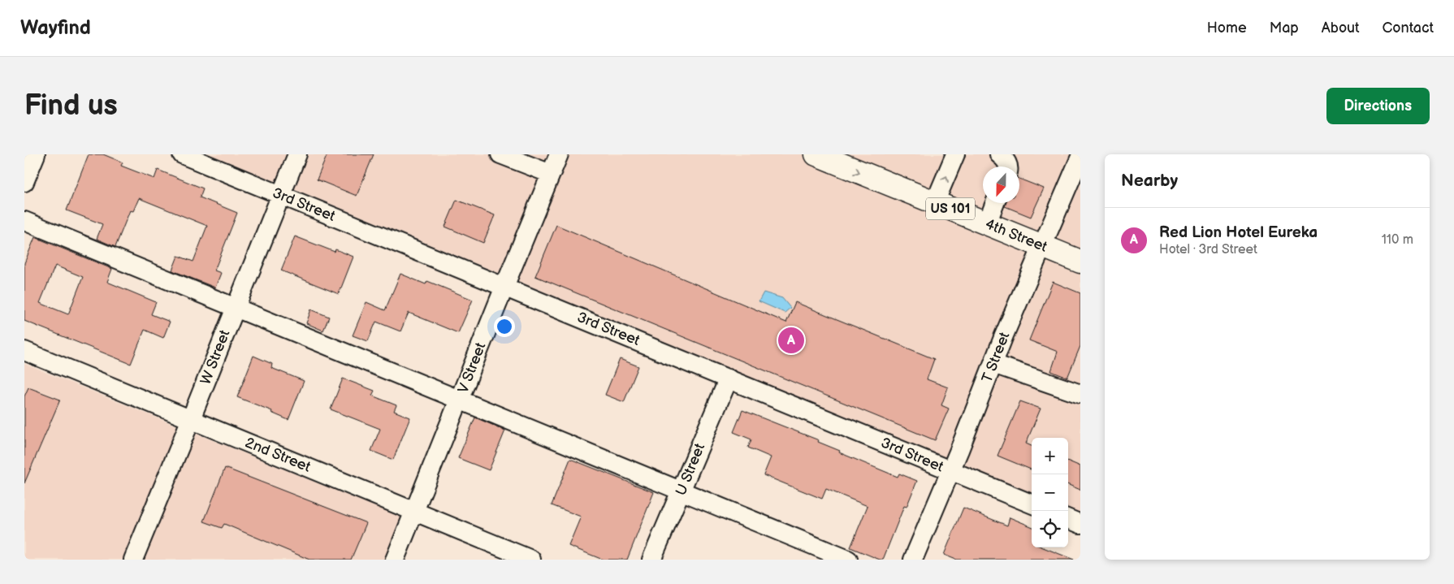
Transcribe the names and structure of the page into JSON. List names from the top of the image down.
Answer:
{
  "streets": {
    "highway": ["US 101", "4th Street"],
    "street": [
      "3rd Street",
      "W Street",
      "T Street",
      "V Street",
      "2nd Street",
      "U Street"
    ]
  },
  "crossings": [
    ["3rd Street", "W Street"],
    ["3rd Street", "T Street"],
    ["3rd Street", "V Street"],
    ["3rd Street", "U Street"],
    ["4th Street", "T Street"],
    ["W Street", "2nd Street"],
    ["V Street", "2nd Street"]
  ],
  "one_way": ["4th Street"],
  "north": "bottom",
  "page": {
    "header": "Wayfind",
    "nav": [
      "Home",
      "Map",
      "About",
      "Contact"
    ],
    "buttons": "Directions",
    "title": "Find us",
    "heading": "Nearby",
    "list": [
      {
        "mark": "A",
        "name": "Red Lion Hotel Eureka",
        "note": "Hotel · 3rd Street",
        "value": "110 m"
      }
    ],
    "pins": "A",
    "map_buttons": ["+", "−"]
  }
}
